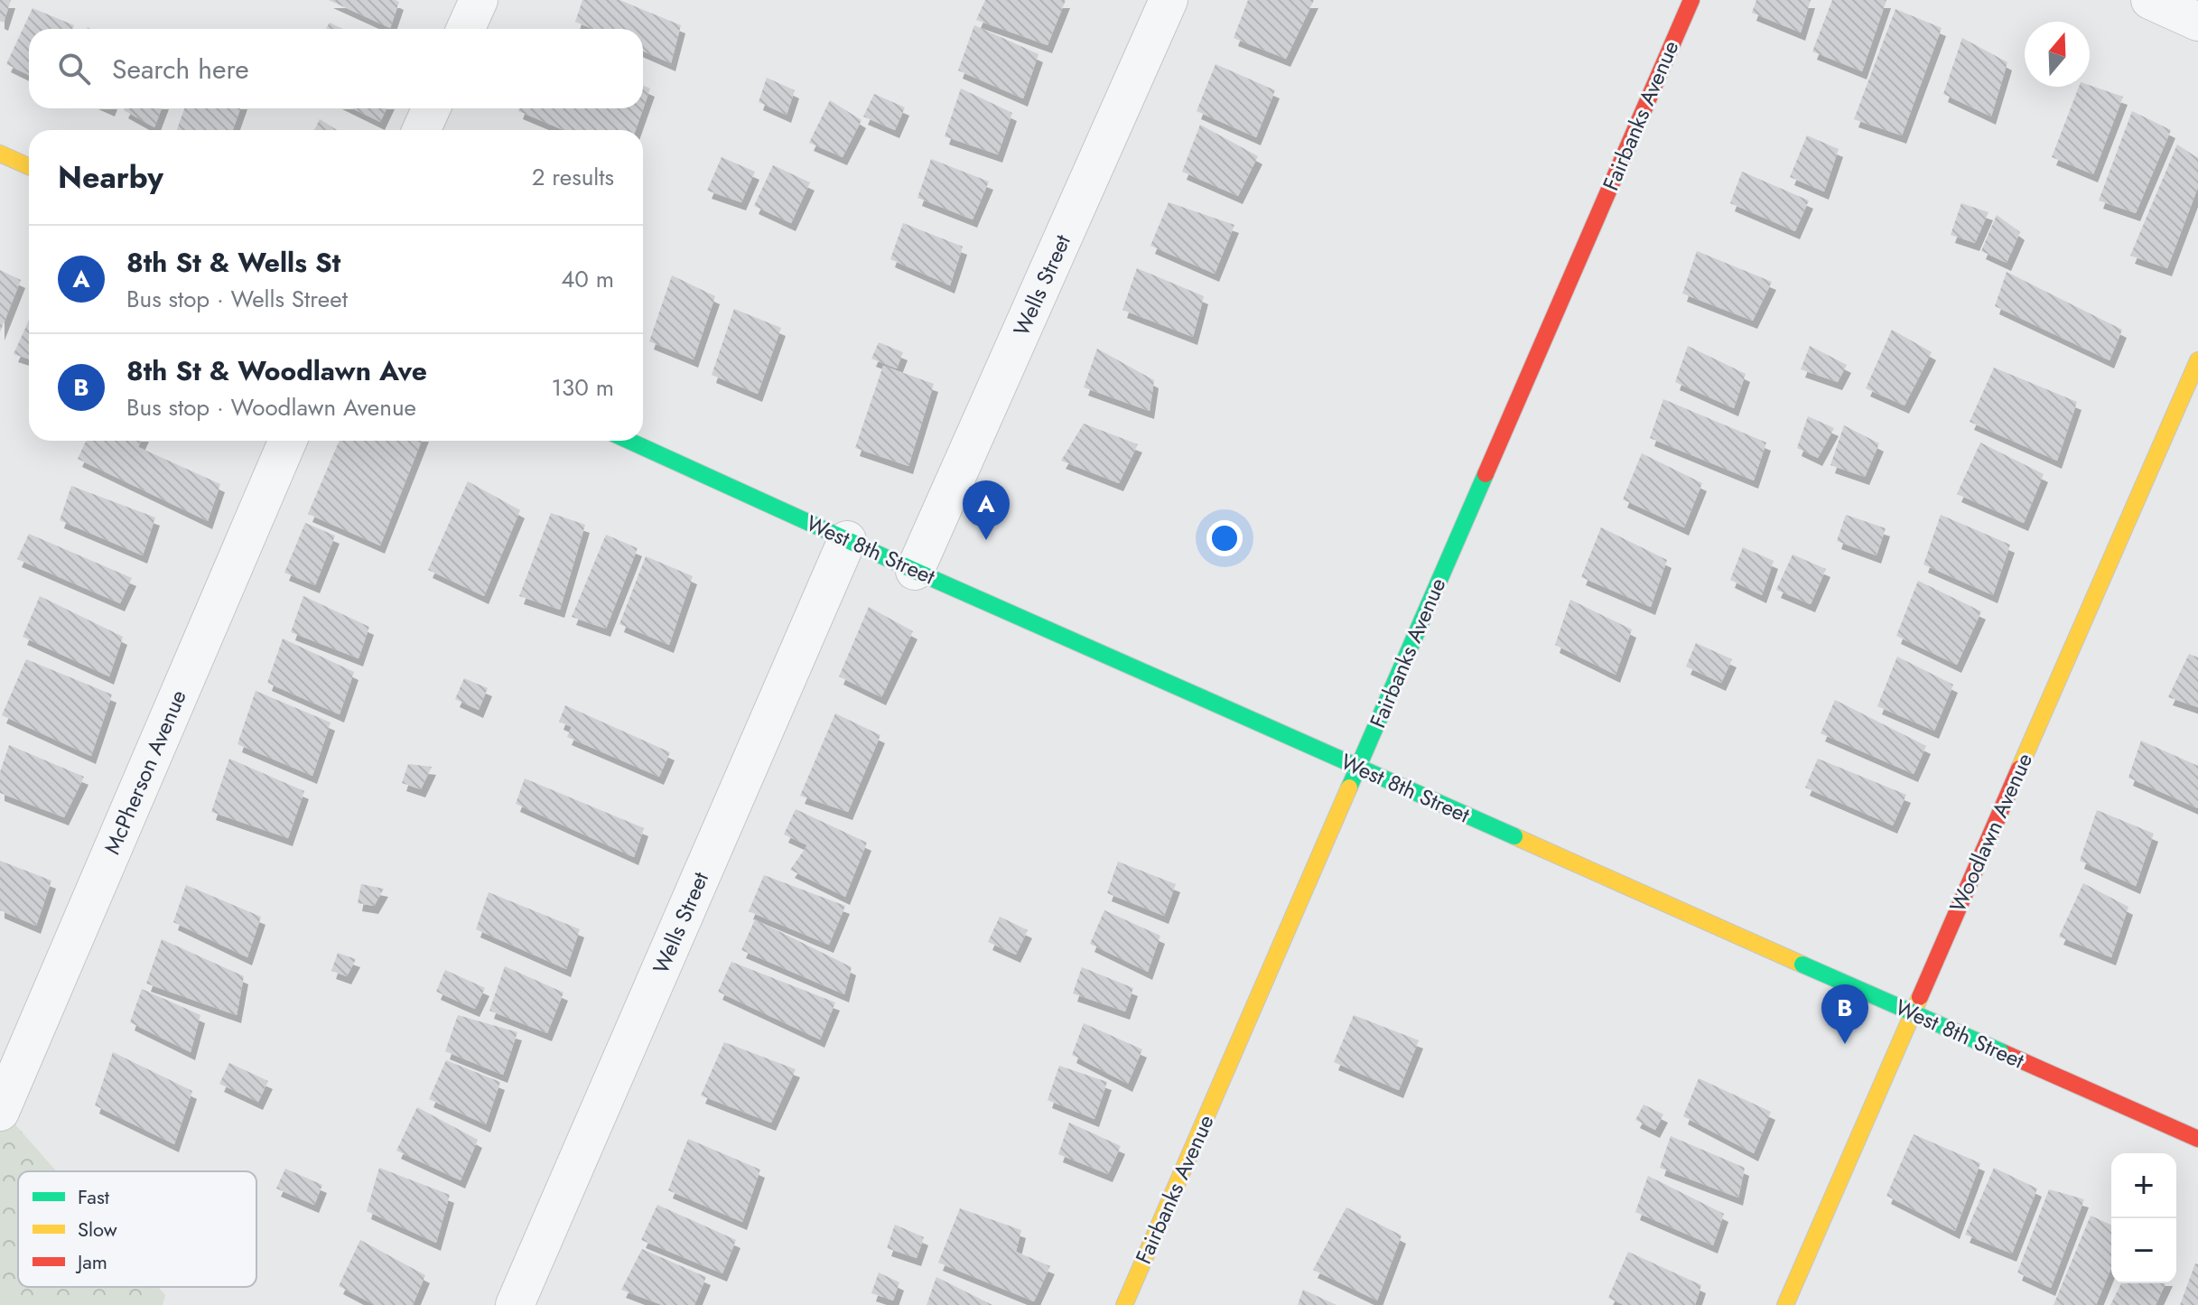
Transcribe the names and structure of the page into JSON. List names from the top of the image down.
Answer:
{
  "streets": {
    "street": [
      "Fairbanks Avenue",
      "Wells Street",
      "West 8th Street",
      "McPherson Avenue",
      "Woodlawn Avenue"
    ]
  },
  "crossings": [
    ["Wells Street", "West 8th Street"]
  ],
  "legend": ["Fast", "Slow", "Jam"],
  "north": "top",
  "page": {
    "search": "Search here",
    "heading": ["Nearby", "2 results"],
    "list": [
      {
        "mark": "A",
        "name": "8th St & Wells St",
        "note": "Bus stop · Wells Street",
        "value": "40 m"
      },
      {
        "mark": "B",
        "name": "8th St & Woodlawn Ave",
        "note": "Bus stop · Woodlawn Avenue",
        "value": "130 m"
      }
    ],
    "pins": ["A", "B"],
    "map_buttons": ["+", "−"]
  }
}
